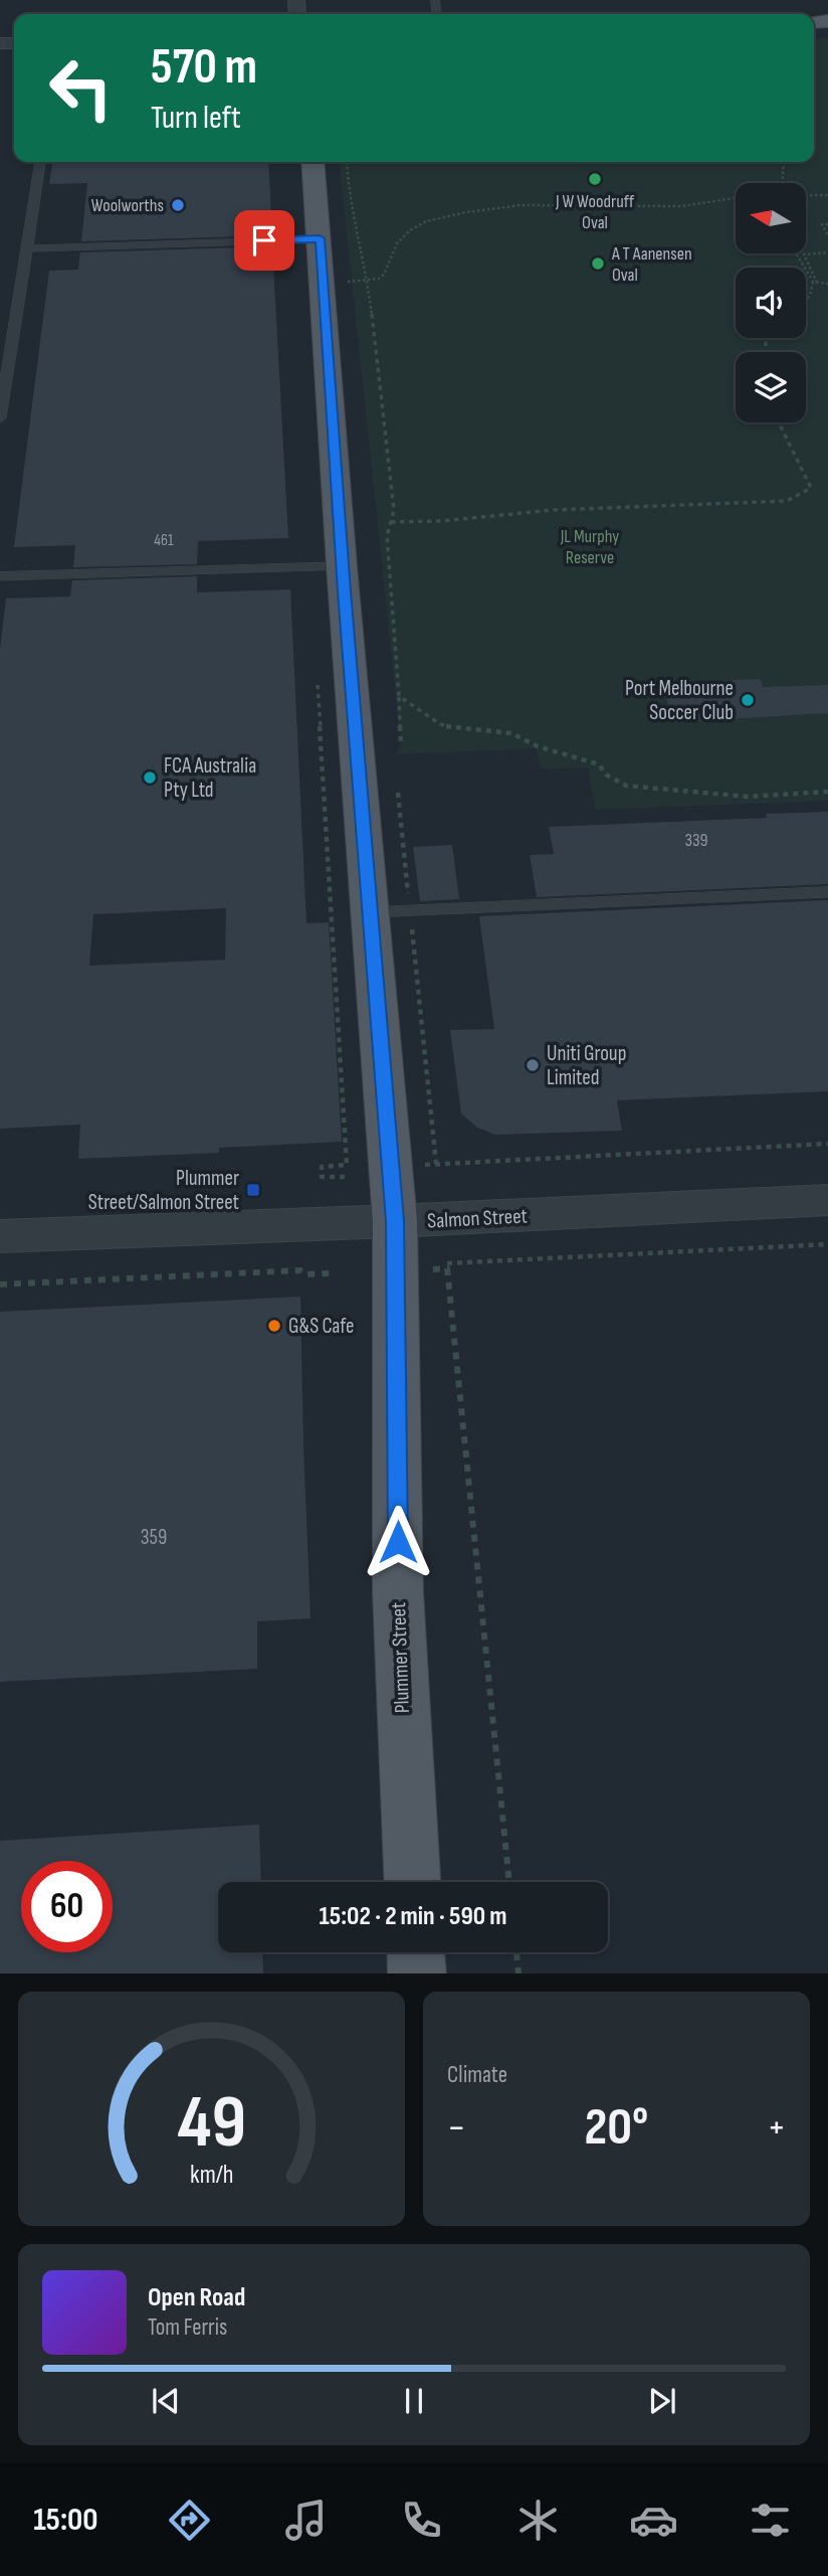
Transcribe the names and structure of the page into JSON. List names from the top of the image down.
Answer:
{
  "streets": {
    "main road": ["Plummer Street"],
    "street": ["Salmon Street"]
  },
  "crossings": [
    ["Salmon Street", "Plummer Street"]
  ],
  "parks": ["JL Murphy Reserve"],
  "places": {
    "other": [
      "J W Woodruff Oval",
      "Woolworths",
      "A T Aanensen Oval",
      "Port Melbourne Soccer Club",
      "FCA Australia Pty Ltd",
      "Uniti Group Limited",
      "G&S Cafe"
    ],
    "transit": ["Plummer Street/Salmon Street"]
  },
  "house_numbers": ["461", "339", "359"],
  "north": "left",
  "page": {
    "turn": ["570 m", "Turn left"],
    "limit": "60",
    "trip": "15:02 · 2 min · 590 m",
    "tile": "Climate",
    "heat": ["−", "20°", "+"],
    "song": ["Open Road", "Tom Ferris"],
    "tabs": "15:00",
    "gauge": ["49", "km/h"]
  }
}
